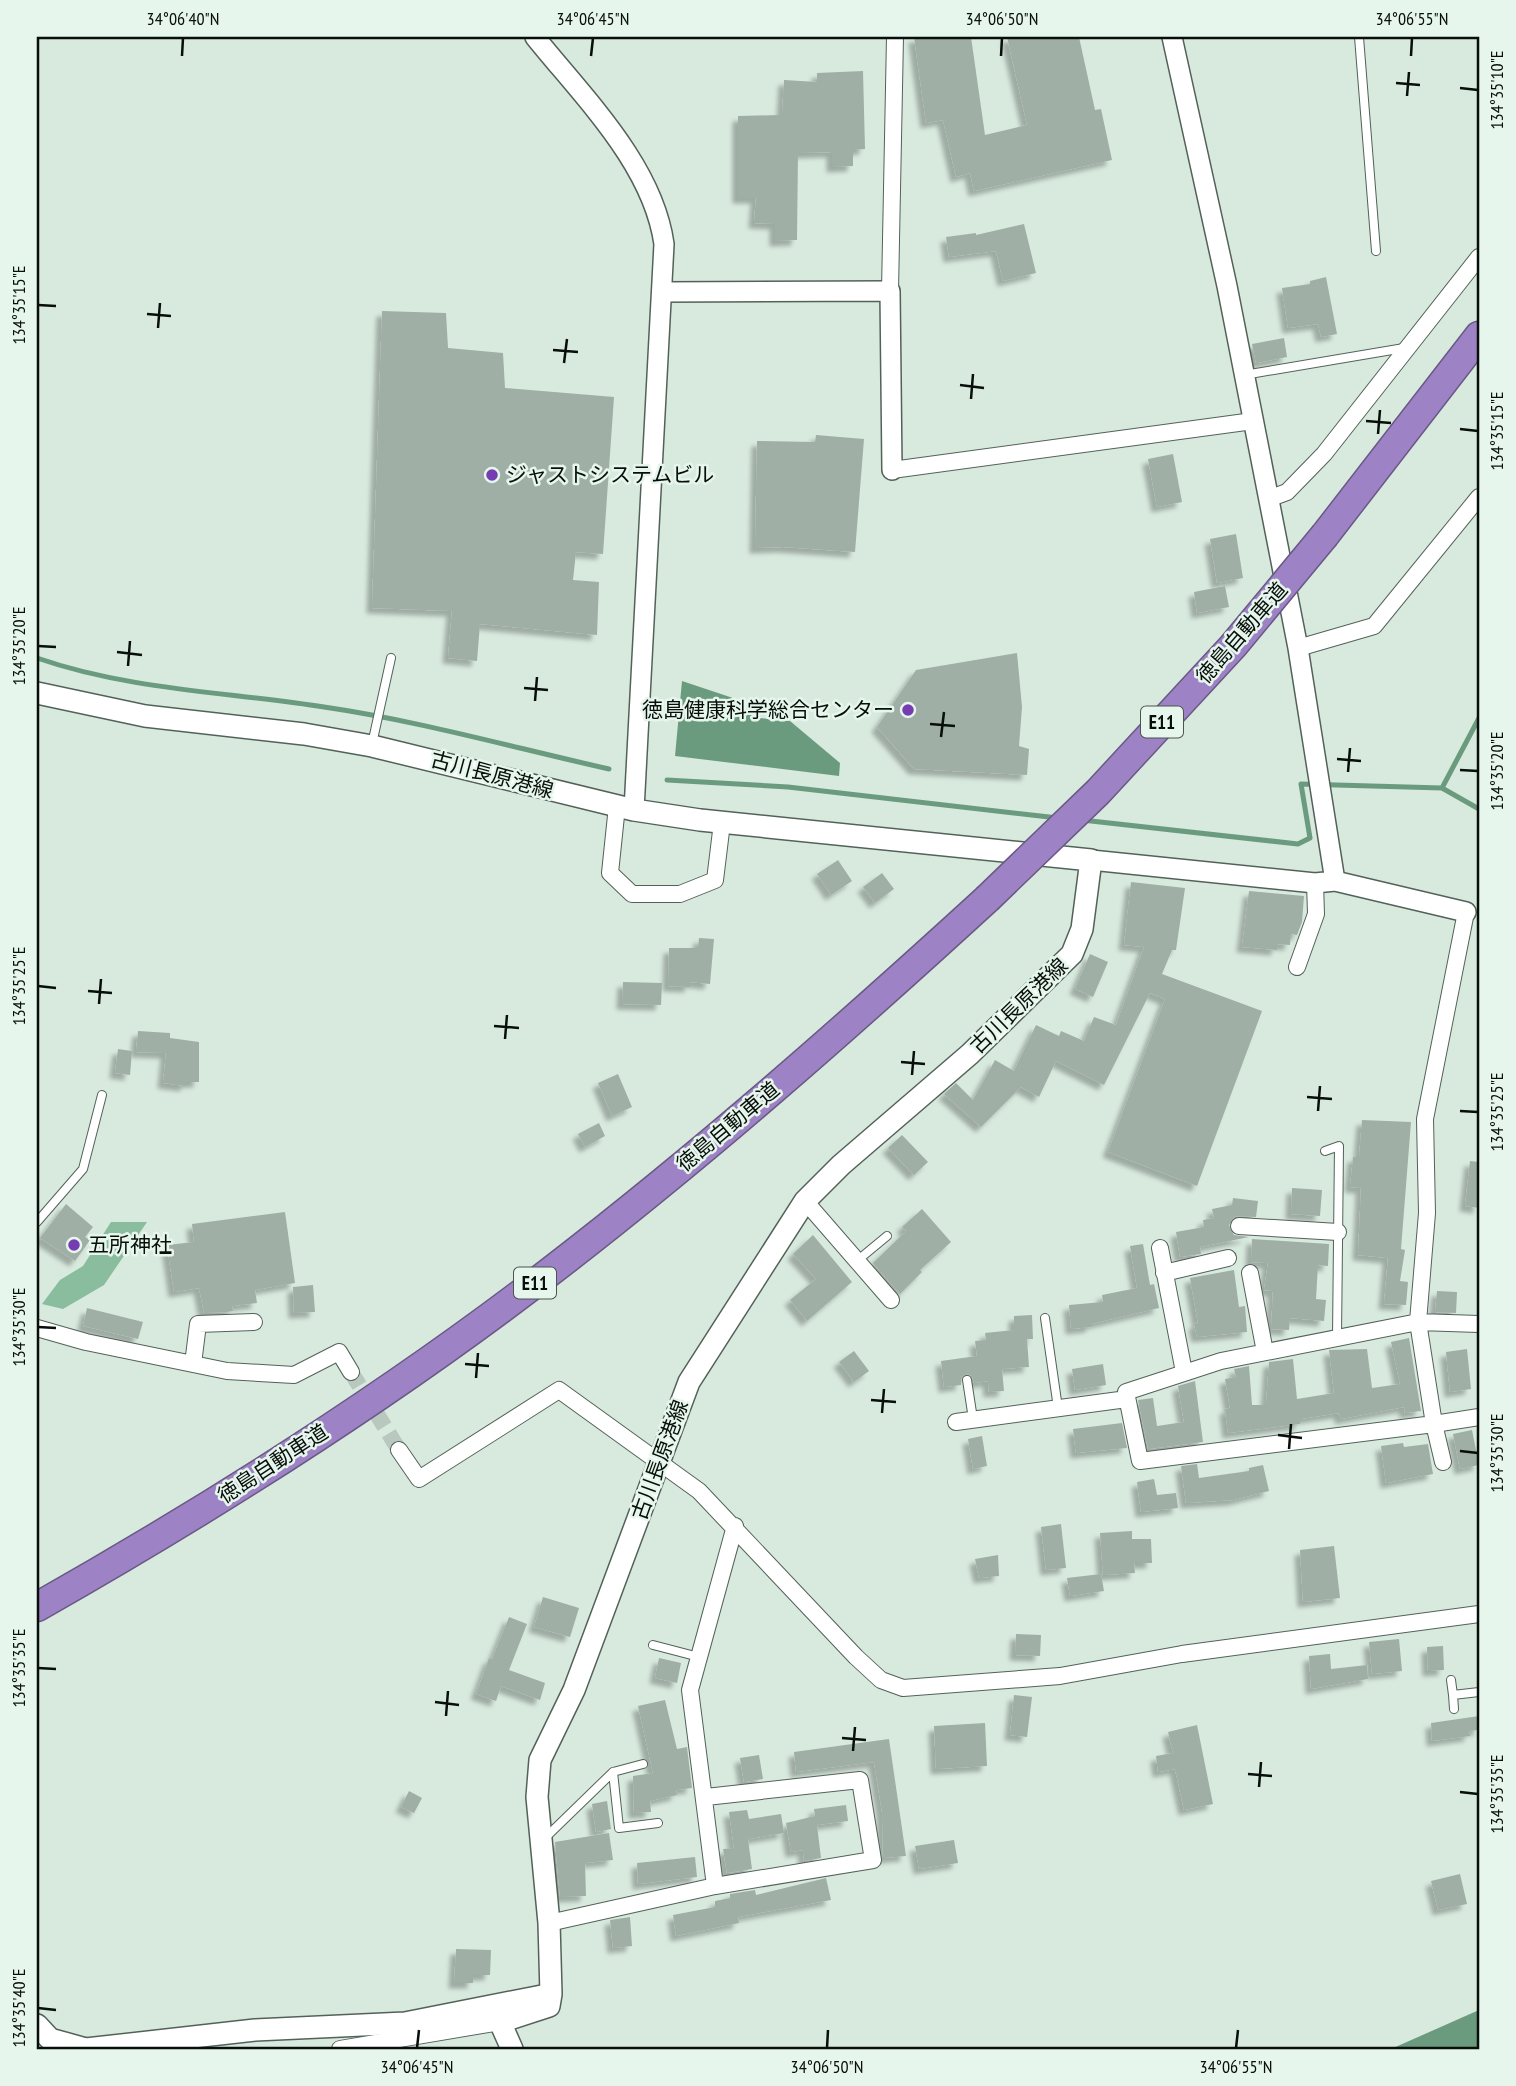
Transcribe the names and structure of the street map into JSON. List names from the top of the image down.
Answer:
{
  "streets": {
    "highway": ["徳島自動車道", "E11"],
    "main road": ["古川長原港線"]
  },
  "places": ["ジャストシステムビル", "徳島健康科学総合センター", "五所神社"],
  "coordinates": [
    "34°06'40\"N",
    "34°06'45\"N",
    "34°06'50\"N",
    "34°06'55\"N",
    "134°35'10\"E",
    "134°35'15\"E",
    "134°35'20\"E",
    "134°35'25\"E",
    "134°35'30\"E",
    "134°35'35\"E",
    "134°35'40\"E"
  ]
}
